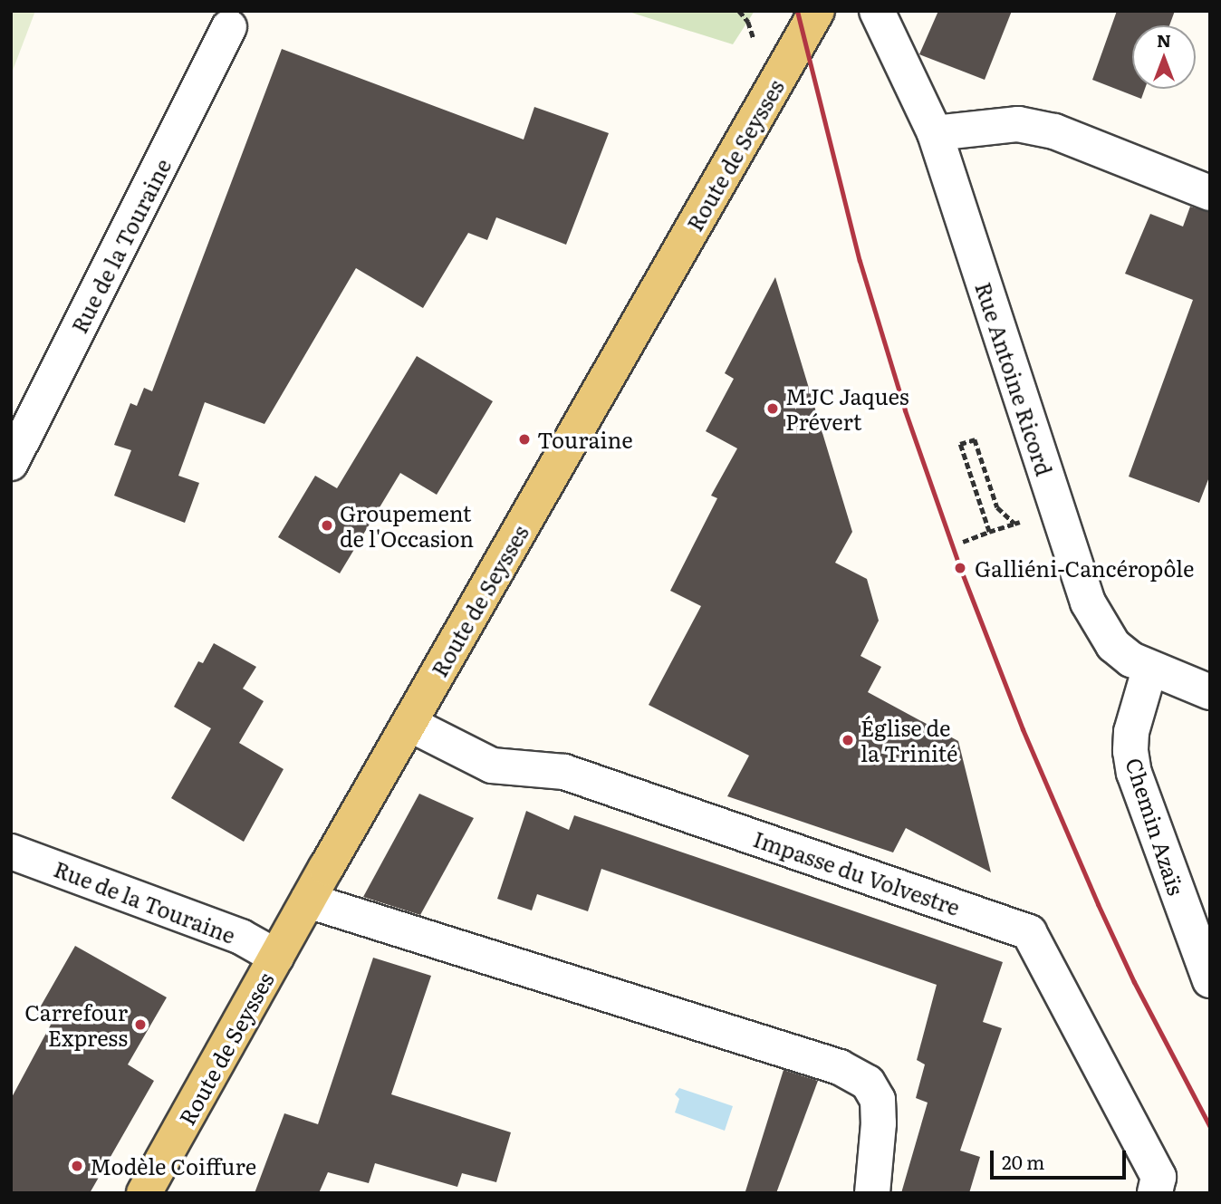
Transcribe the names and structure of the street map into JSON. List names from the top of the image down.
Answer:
{
  "streets": {
    "main road": ["Route de Seysses"],
    "street": [
      "Rue de la Touraine",
      "Rue Antoine Ricord",
      "Chemin Azaïs",
      "Impasse du Volvestre"
    ]
  },
  "crossings": [
    ["Route de Seysses", "Rue de la Touraine"],
    ["Route de Seysses", "Impasse du Volvestre"],
    ["Rue Antoine Ricord", "Chemin Azaïs"]
  ],
  "places": [
    "MJC Jaques Prévert",
    "Touraine",
    "Groupement de l'Occasion",
    "Galliéni-Cancéropôle",
    "Église de la Trinité",
    "Carrefour Express",
    "Modèle Coiffure"
  ],
  "scale_bar": "20 m",
  "north": "top"
}
